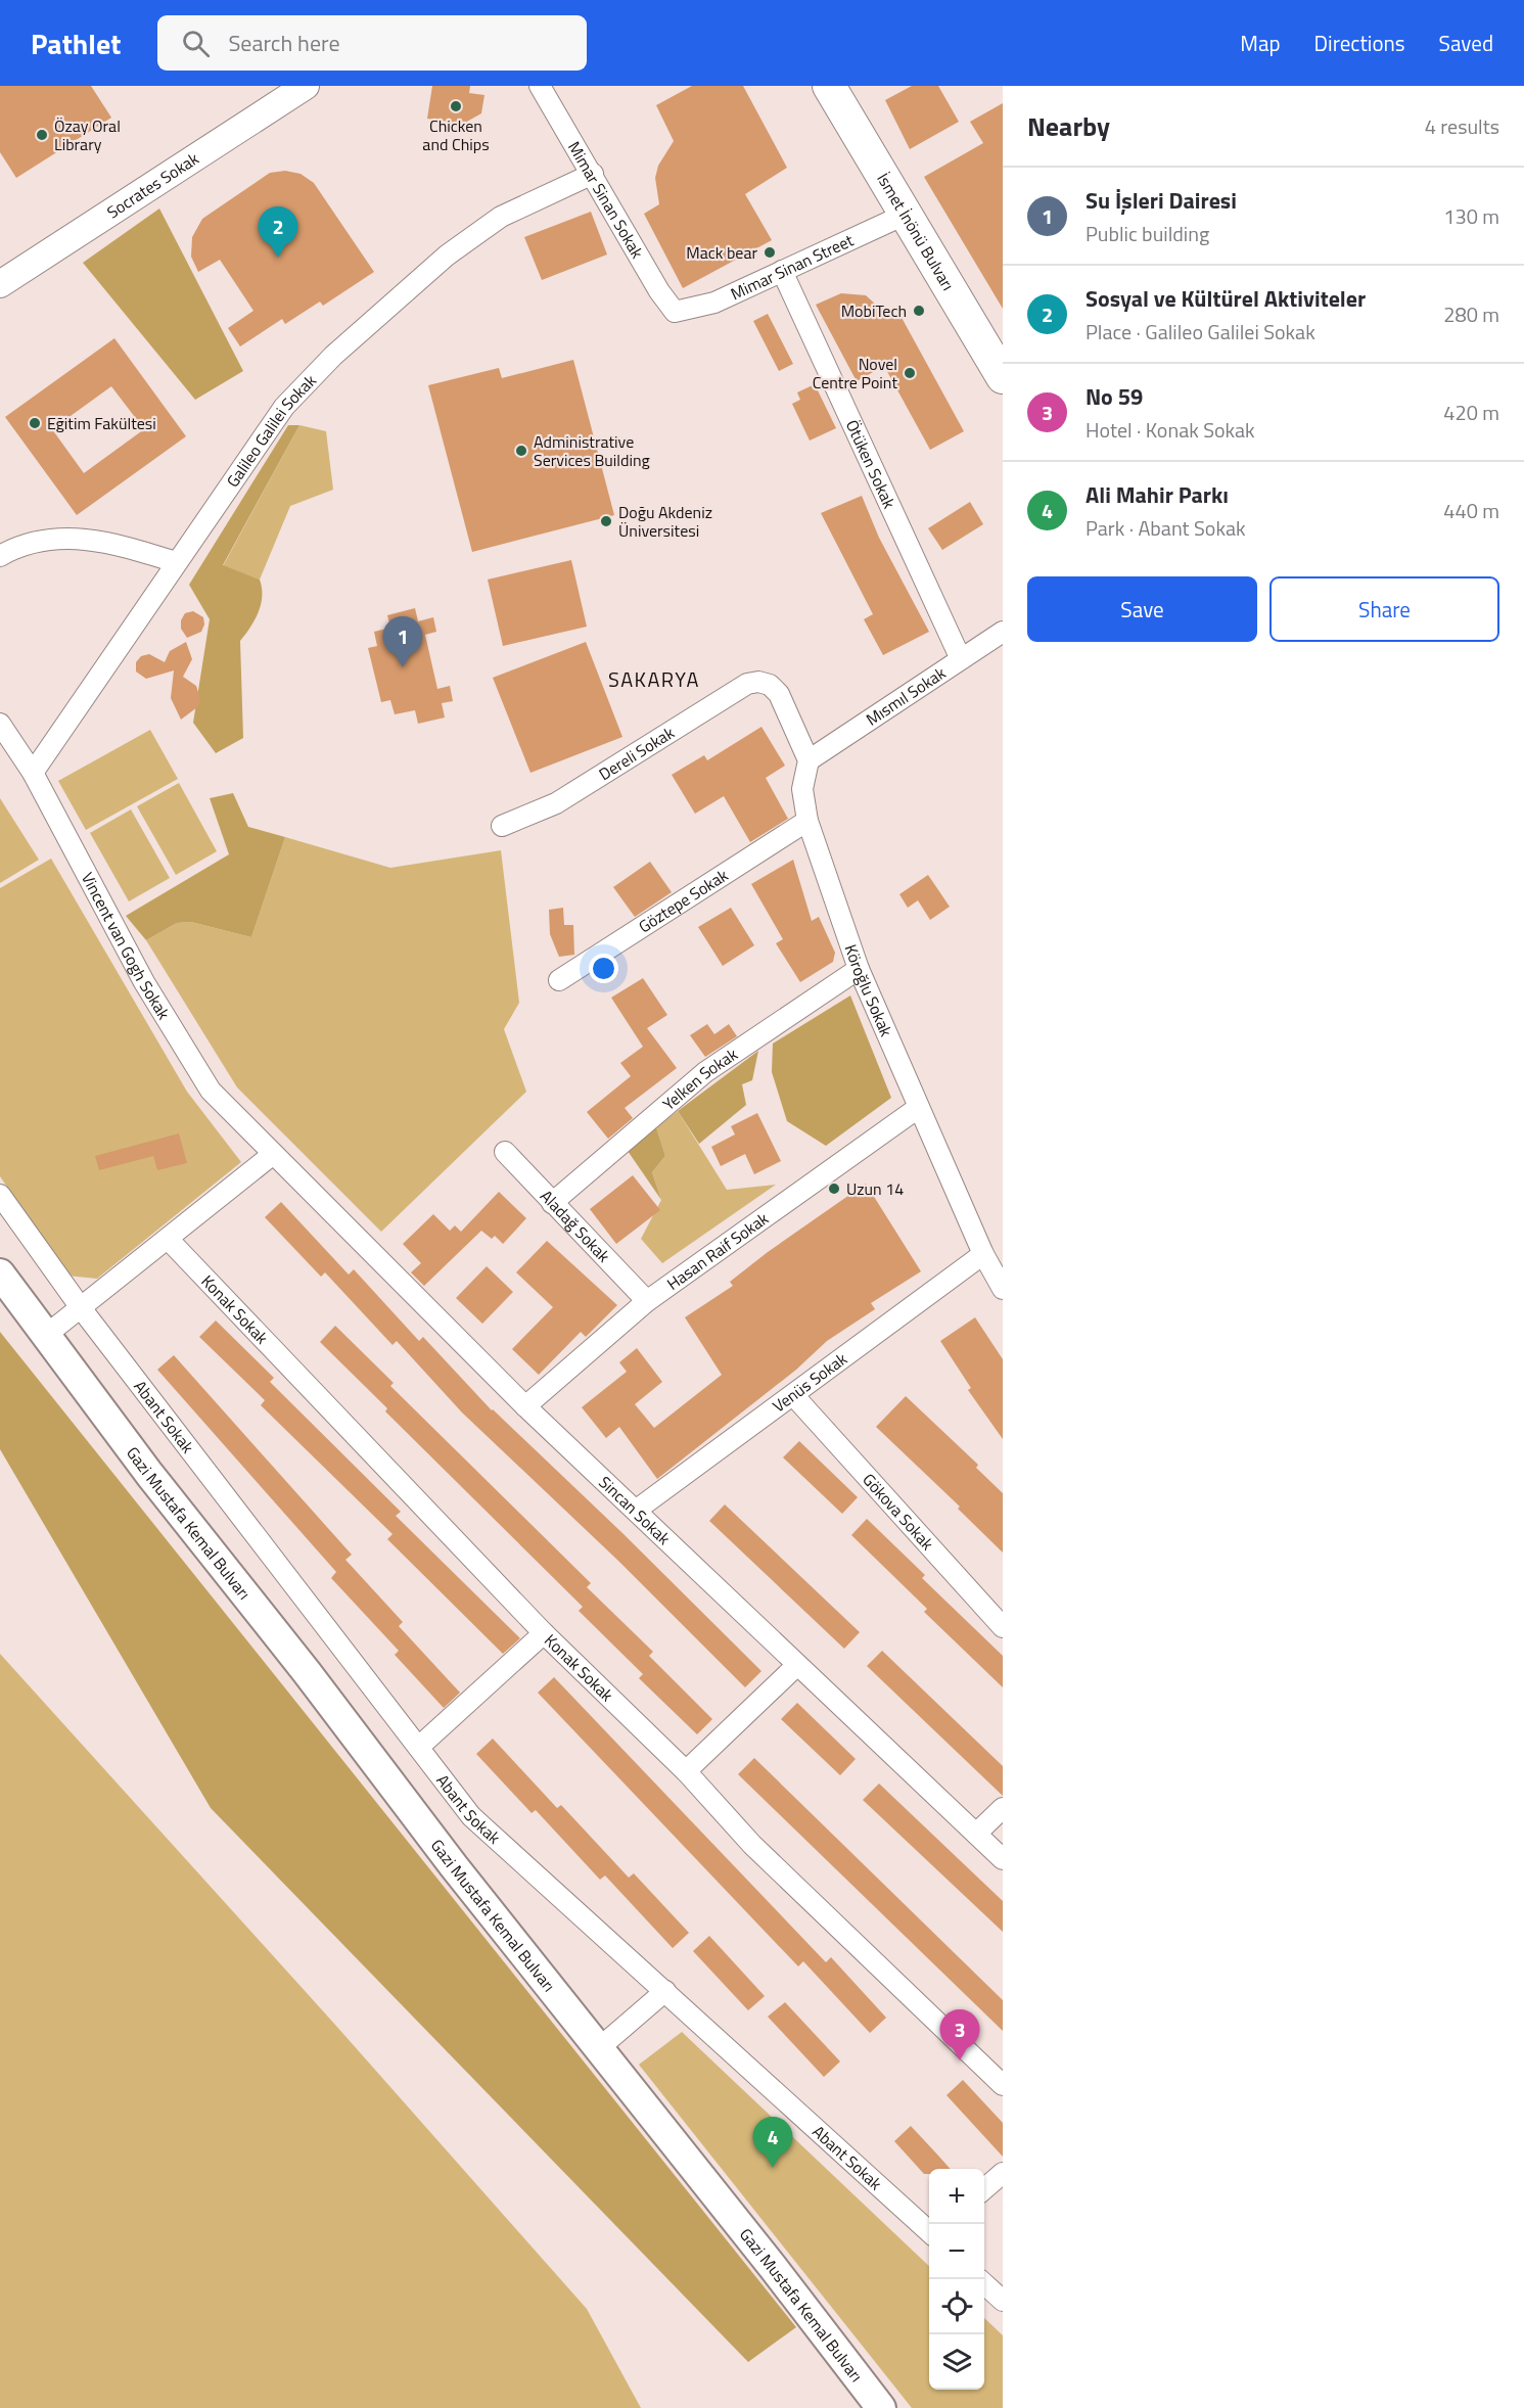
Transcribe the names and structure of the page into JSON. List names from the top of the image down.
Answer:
{
  "streets": {
    "main road": ["İsmet İnönü Bulvarı", "Gazi Mustafa Kemal Bulvarı"],
    "street": [
      "Socrates Sokak",
      "Mimar Sinan Sokak",
      "Mimar Sinan Street",
      "Galileo Galilei Sokak",
      "Ötüken Sokak",
      "Mısmıl Sokak",
      "Dereli Sokak",
      "Göztepe Sokak",
      "Vincent van Gogh Sokak",
      "Köroğlu Sokak",
      "Yelken Sokak",
      "Aladağ Sokak",
      "Hasan Raif Sokak",
      "Konak Sokak",
      "Venüs Sokak",
      "Abant Sokak",
      "Sincan Sokak",
      "Gökova Sokak"
    ]
  },
  "crossings": [
    ["Mimar Sinan Sokak", "Mimar Sinan Street"],
    ["Mimar Sinan Sokak", "Galileo Galilei Sokak"],
    ["İsmet İnönü Bulvarı", "Mimar Sinan Street"],
    ["Mimar Sinan Street", "Ötüken Sokak"],
    ["Galileo Galilei Sokak", "Vincent van Gogh Sokak"],
    ["Ötüken Sokak", "Mısmıl Sokak"],
    ["Mısmıl Sokak", "Dereli Sokak"],
    ["Mısmıl Sokak", "Köroğlu Sokak"],
    ["Dereli Sokak", "Köroğlu Sokak"],
    ["Göztepe Sokak", "Köroğlu Sokak"],
    ["Vincent van Gogh Sokak", "Sincan Sokak"],
    ["Köroğlu Sokak", "Yelken Sokak"],
    ["Köroğlu Sokak", "Hasan Raif Sokak"],
    ["Köroğlu Sokak", "Venüs Sokak"],
    ["Yelken Sokak", "Aladağ Sokak"],
    ["Aladağ Sokak", "Hasan Raif Sokak"],
    ["Hasan Raif Sokak", "Sincan Sokak"],
    ["Venüs Sokak", "Sincan Sokak"],
    ["Venüs Sokak", "Gökova Sokak"]
  ],
  "districts": ["SAKARYA"],
  "places": [
    "Chicken and Chips",
    "Özay Oral Library",
    "Mack bear",
    "MobiTech",
    "Novel Centre Point",
    "Eğitim Fakültesi",
    "Administrative Services Building",
    "Doğu Akdeniz Üniversitesi",
    "Uzun 14"
  ],
  "page": {
    "header": "Pathlet",
    "search": "Search here",
    "nav": ["Map", "Directions", "Saved"],
    "heading": ["Nearby", "4 results"],
    "list": [
      {
        "mark": "1",
        "name": "Su İşleri Dairesi",
        "note": "Public building",
        "value": "130 m"
      },
      {
        "mark": "2",
        "name": "Sosyal ve Kültürel Aktiviteler",
        "note": "Place · Galileo Galilei Sokak",
        "value": "280 m"
      },
      {
        "mark": "3",
        "name": "No 59",
        "note": "Hotel · Konak Sokak",
        "value": "420 m"
      },
      {
        "mark": "4",
        "name": "Ali Mahir Parkı",
        "note": "Park · Abant Sokak",
        "value": "440 m"
      }
    ],
    "pins": [
      "2",
      "1",
      "3",
      "4"
    ],
    "buttons": ["Save", "Share"],
    "map_buttons": ["+", "−"]
  }
}
